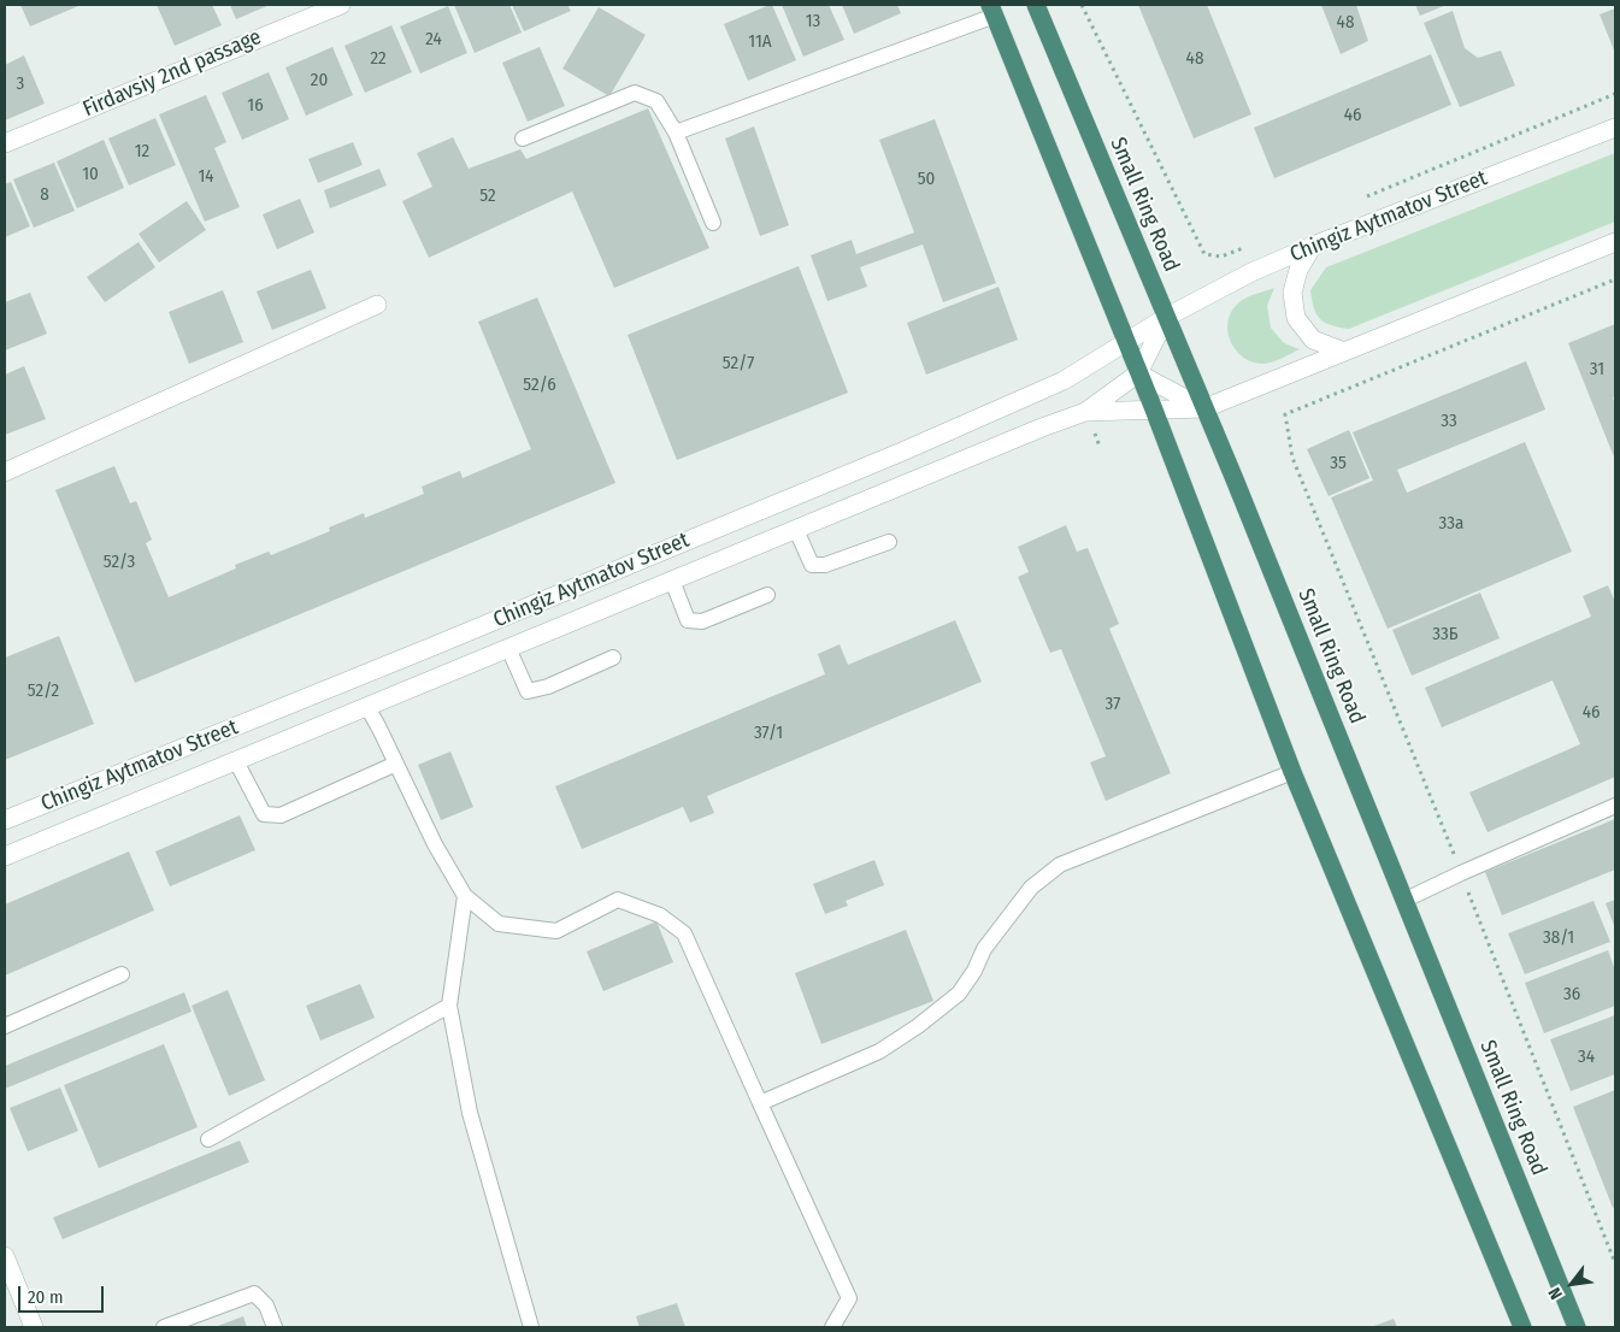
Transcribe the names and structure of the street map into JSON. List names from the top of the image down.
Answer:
{
  "streets": {
    "highway": ["Small Ring Road"],
    "main road": ["Firdavsiy 2nd passage", "Chingiz Aytmatov Street"]
  },
  "crossings": [
    ["Small Ring Road", "Chingiz Aytmatov Street"]
  ],
  "house_numbers": [
    "13",
    "48",
    "24",
    "11А",
    "22",
    "48",
    "20",
    "3",
    "16",
    "46",
    "12",
    "10",
    "14",
    "50",
    "8",
    "52",
    "52/7",
    "31",
    "52/6",
    "33",
    "35",
    "33а",
    "52/3",
    "33Б",
    "52/2",
    "37",
    "46",
    "37/1",
    "38/1",
    "36",
    "34"
  ],
  "scale_bar": "20 m",
  "north": "bottom left"
}
